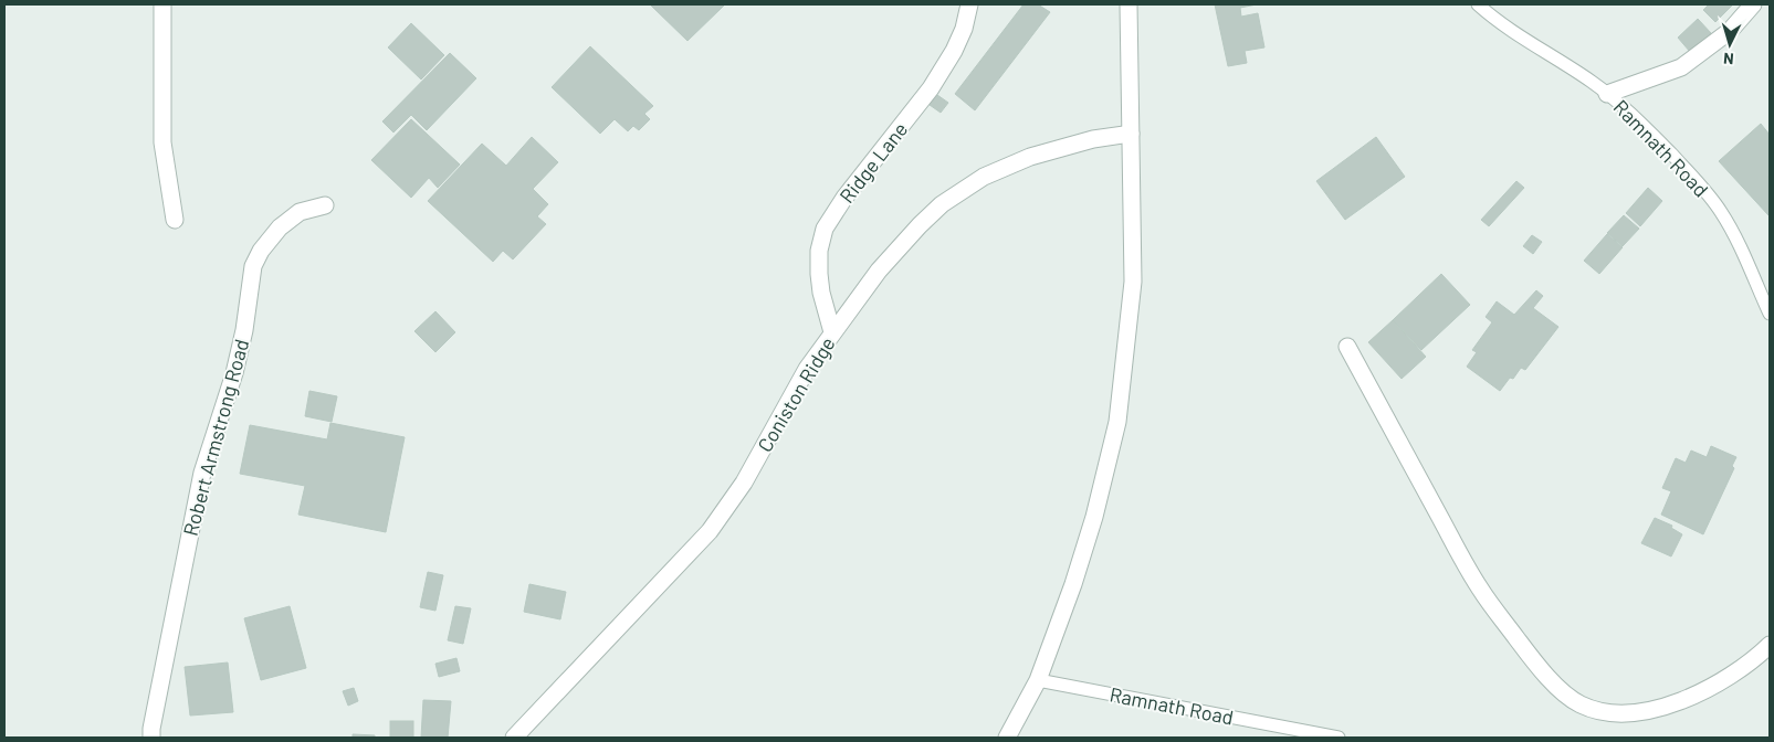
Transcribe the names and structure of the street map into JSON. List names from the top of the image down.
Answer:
{
  "streets": {
    "street": ["Ridge Lane", "Coniston Ridge", "Robert Armstrong Road"],
    "lane": ["Ramnath Road"]
  },
  "crossings": [
    ["Ridge Lane", "Coniston Ridge"]
  ],
  "north": "bottom"
}
